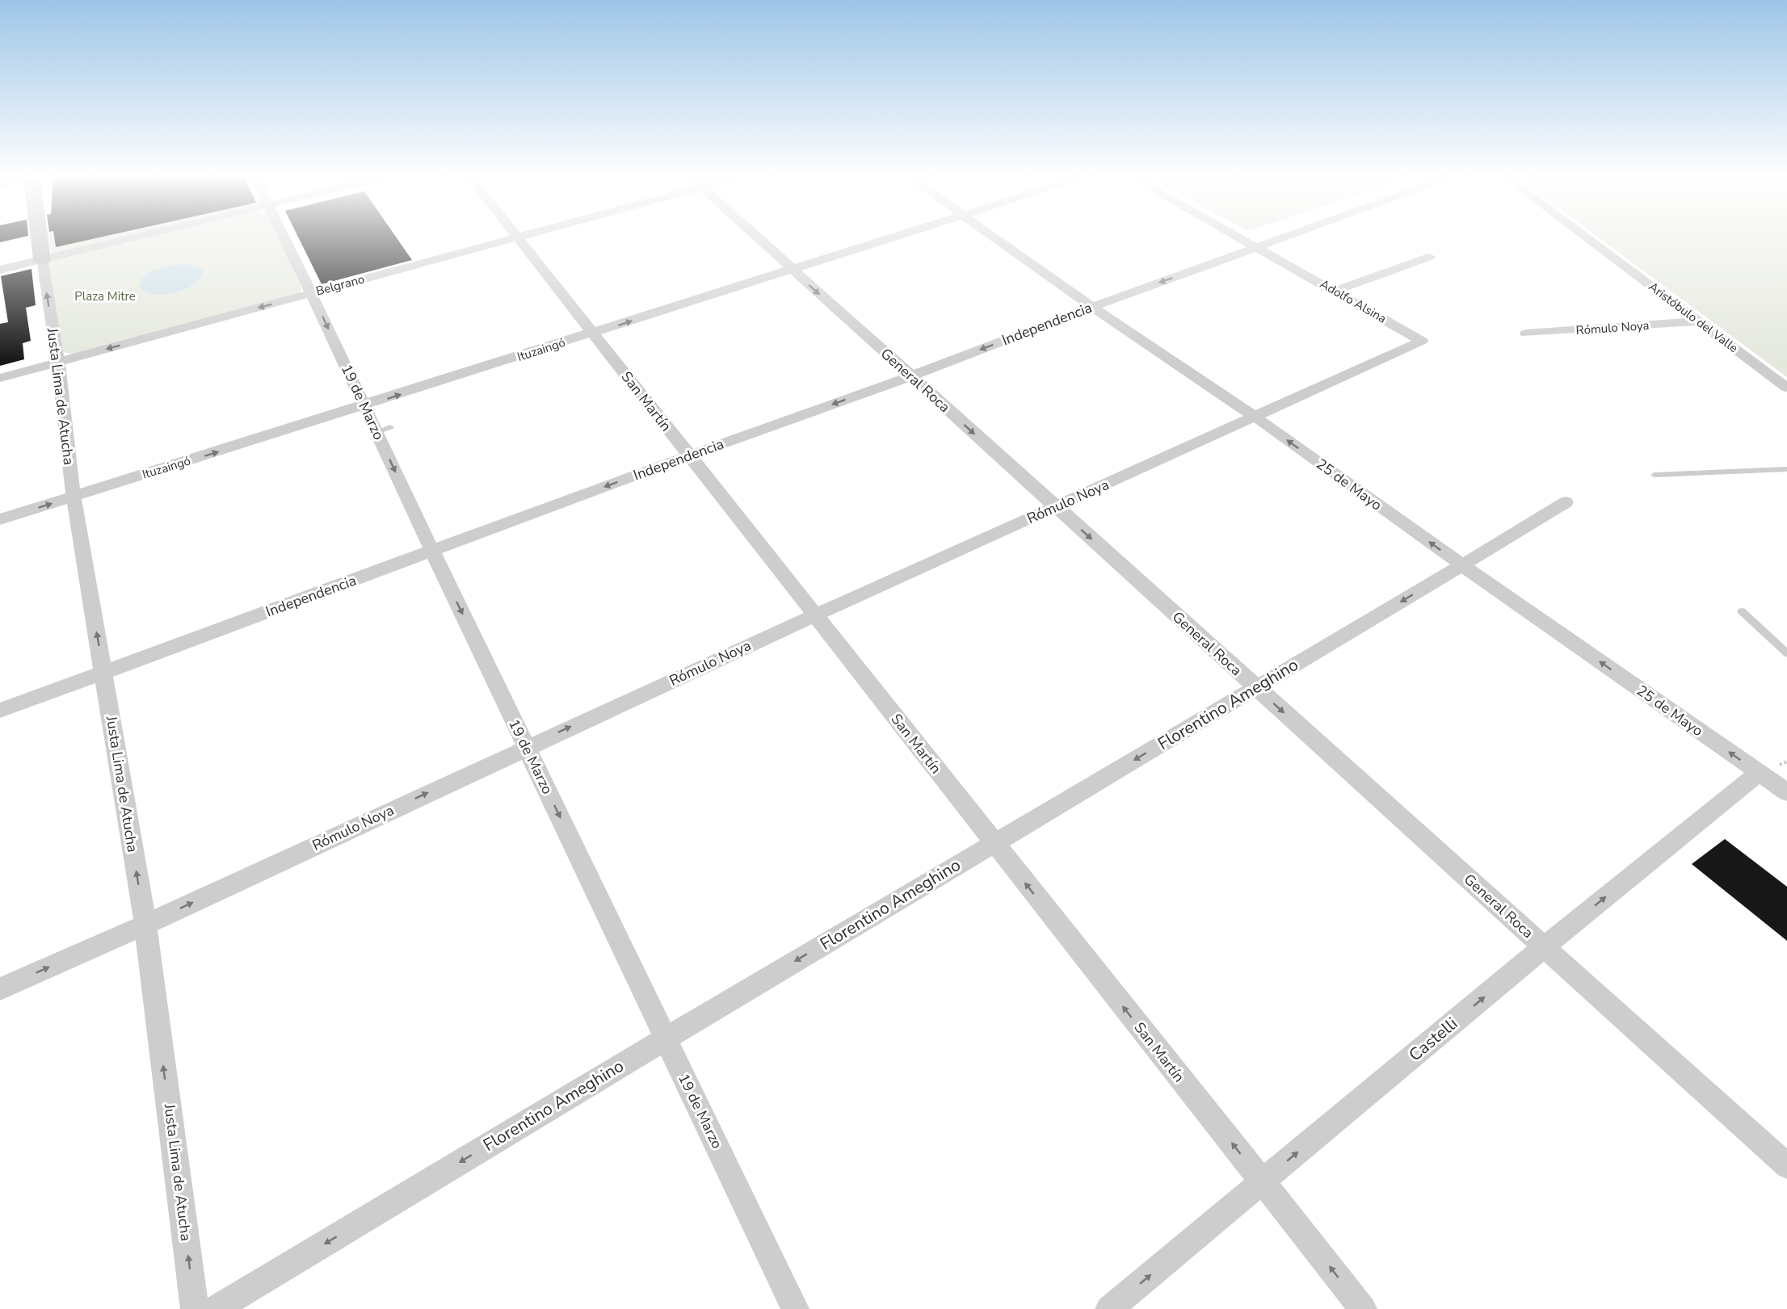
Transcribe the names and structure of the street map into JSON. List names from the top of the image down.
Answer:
{
  "streets": {
    "street": [
      "Belgrano",
      "Adolfo Alsina",
      "Aristóbulo del Valle",
      "Independencia",
      "Rómulo Noya",
      "Ituzaingó",
      "General Roca",
      "Justa Lima de Atucha",
      "San Martín",
      "19 de Marzo",
      "25 de Mayo",
      "Florentino Ameghino",
      "Castelli"
    ]
  },
  "crossings": [
    ["Belgrano", "Justa Lima de Atucha"],
    ["Belgrano", "19 de Marzo"],
    ["Adolfo Alsina", "Independencia"],
    ["Adolfo Alsina", "Rómulo Noya"],
    ["Aristóbulo del Valle", "Rómulo Noya"],
    ["Independencia", "General Roca"],
    ["Independencia", "Justa Lima de Atucha"],
    ["Independencia", "San Martín"],
    ["Independencia", "19 de Marzo"],
    ["Independencia", "25 de Mayo"],
    ["Rómulo Noya", "General Roca"],
    ["Rómulo Noya", "Justa Lima de Atucha"],
    ["Rómulo Noya", "San Martín"],
    ["Rómulo Noya", "19 de Marzo"],
    ["Rómulo Noya", "25 de Mayo"],
    ["Ituzaingó", "General Roca"],
    ["Ituzaingó", "Justa Lima de Atucha"],
    ["Ituzaingó", "San Martín"],
    ["Ituzaingó", "19 de Marzo"],
    ["General Roca", "Florentino Ameghino"],
    ["General Roca", "Castelli"],
    ["San Martín", "Florentino Ameghino"],
    ["San Martín", "Castelli"],
    ["19 de Marzo", "Florentino Ameghino"],
    ["25 de Mayo", "Florentino Ameghino"],
    ["25 de Mayo", "Castelli"]
  ],
  "one_way": [
    "Independencia",
    "Rómulo Noya",
    "Ituzaingó",
    "General Roca",
    "Justa Lima de Atucha",
    "San Martín",
    "19 de Marzo",
    "25 de Mayo",
    "Florentino Ameghino",
    "Castelli"
  ],
  "parks": ["Plaza Mitre"]
}
